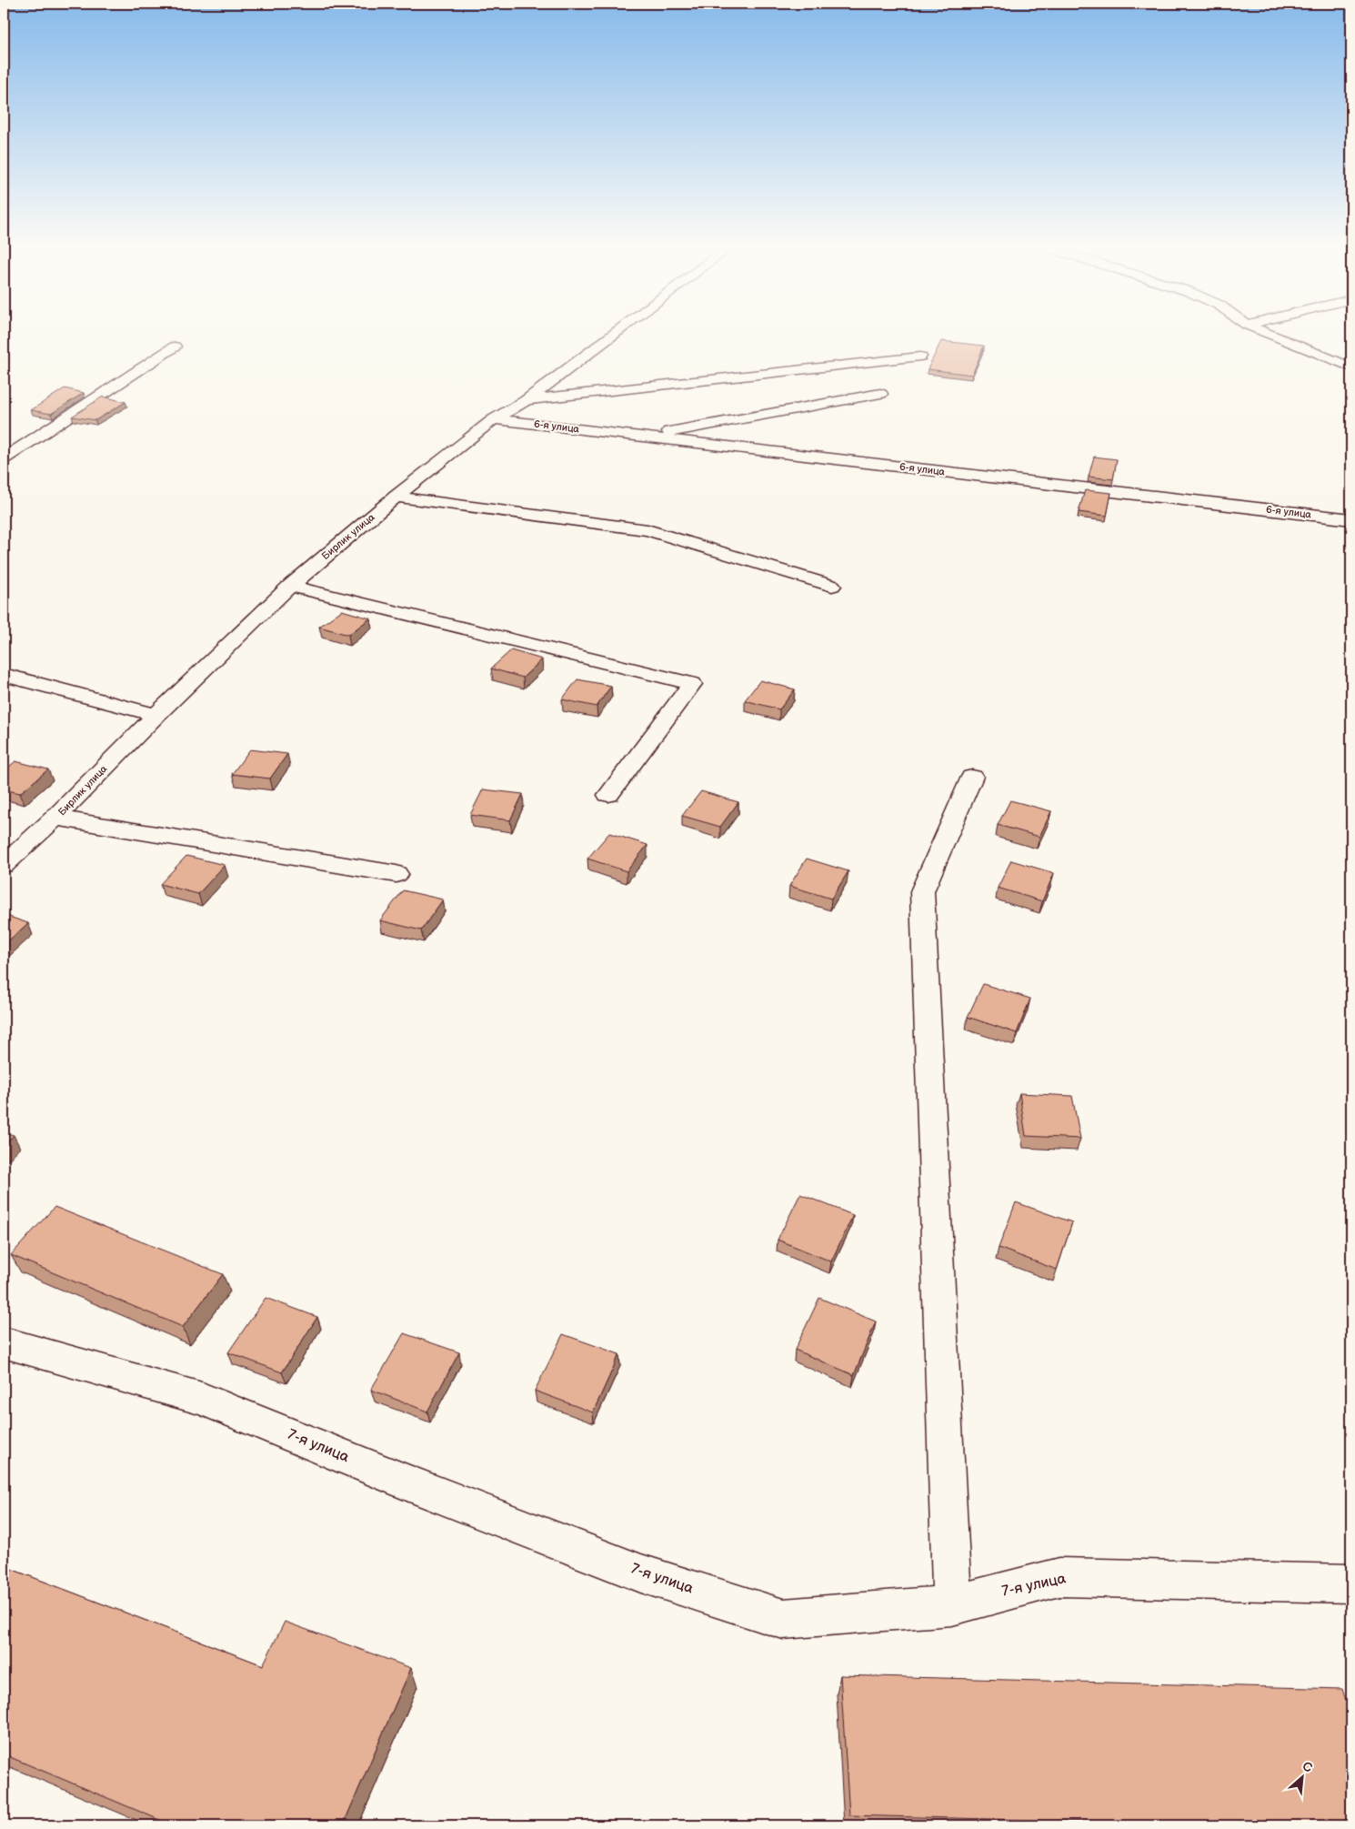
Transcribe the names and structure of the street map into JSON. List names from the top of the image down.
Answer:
{
  "streets": {
    "street": ["6-я улица", "Бирлик улица", "7-я улица"]
  },
  "crossings": [
    ["6-я улица", "Бирлик улица"]
  ],
  "north": "top right"
}
